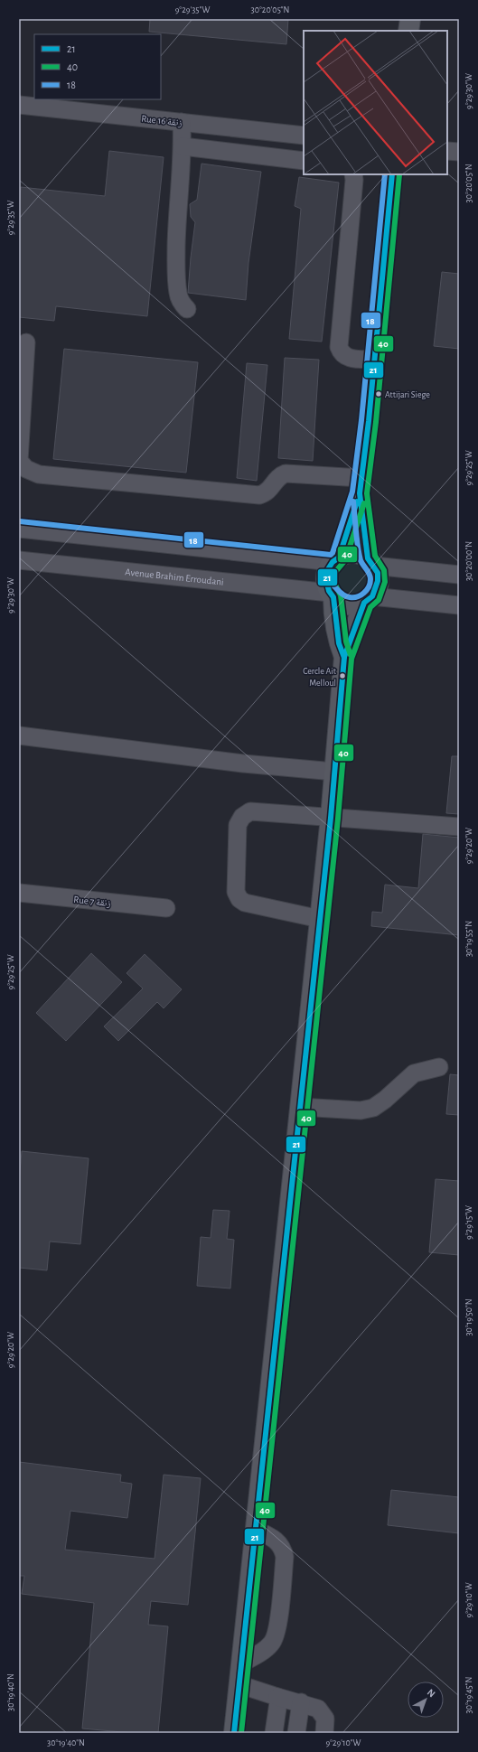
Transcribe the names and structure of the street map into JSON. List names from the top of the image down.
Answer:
{
  "streets": {
    "street": ["Rue 16 زنقة", "Avenue Brahim Erroudani", "Rue 7 زنقة"]
  },
  "places": ["Attijari Siege", "Cercle Ait Melloul"],
  "lines": ["transit line 21", "transit line 40", "transit line 18"],
  "legend": ["21", "40", "18"],
  "north": "top right",
  "coordinates": [
    "9°29'35\"W",
    "30°20'05\"N",
    "9°29'30\"W",
    "9°29'25\"W",
    "30°20'00\"N",
    "9°29'20\"W",
    "30°19'55\"N",
    "9°29'15\"W",
    "30°19'50\"N",
    "9°29'10\"W",
    "30°19'40\"N",
    "30°19'45\"N"
  ]
}
